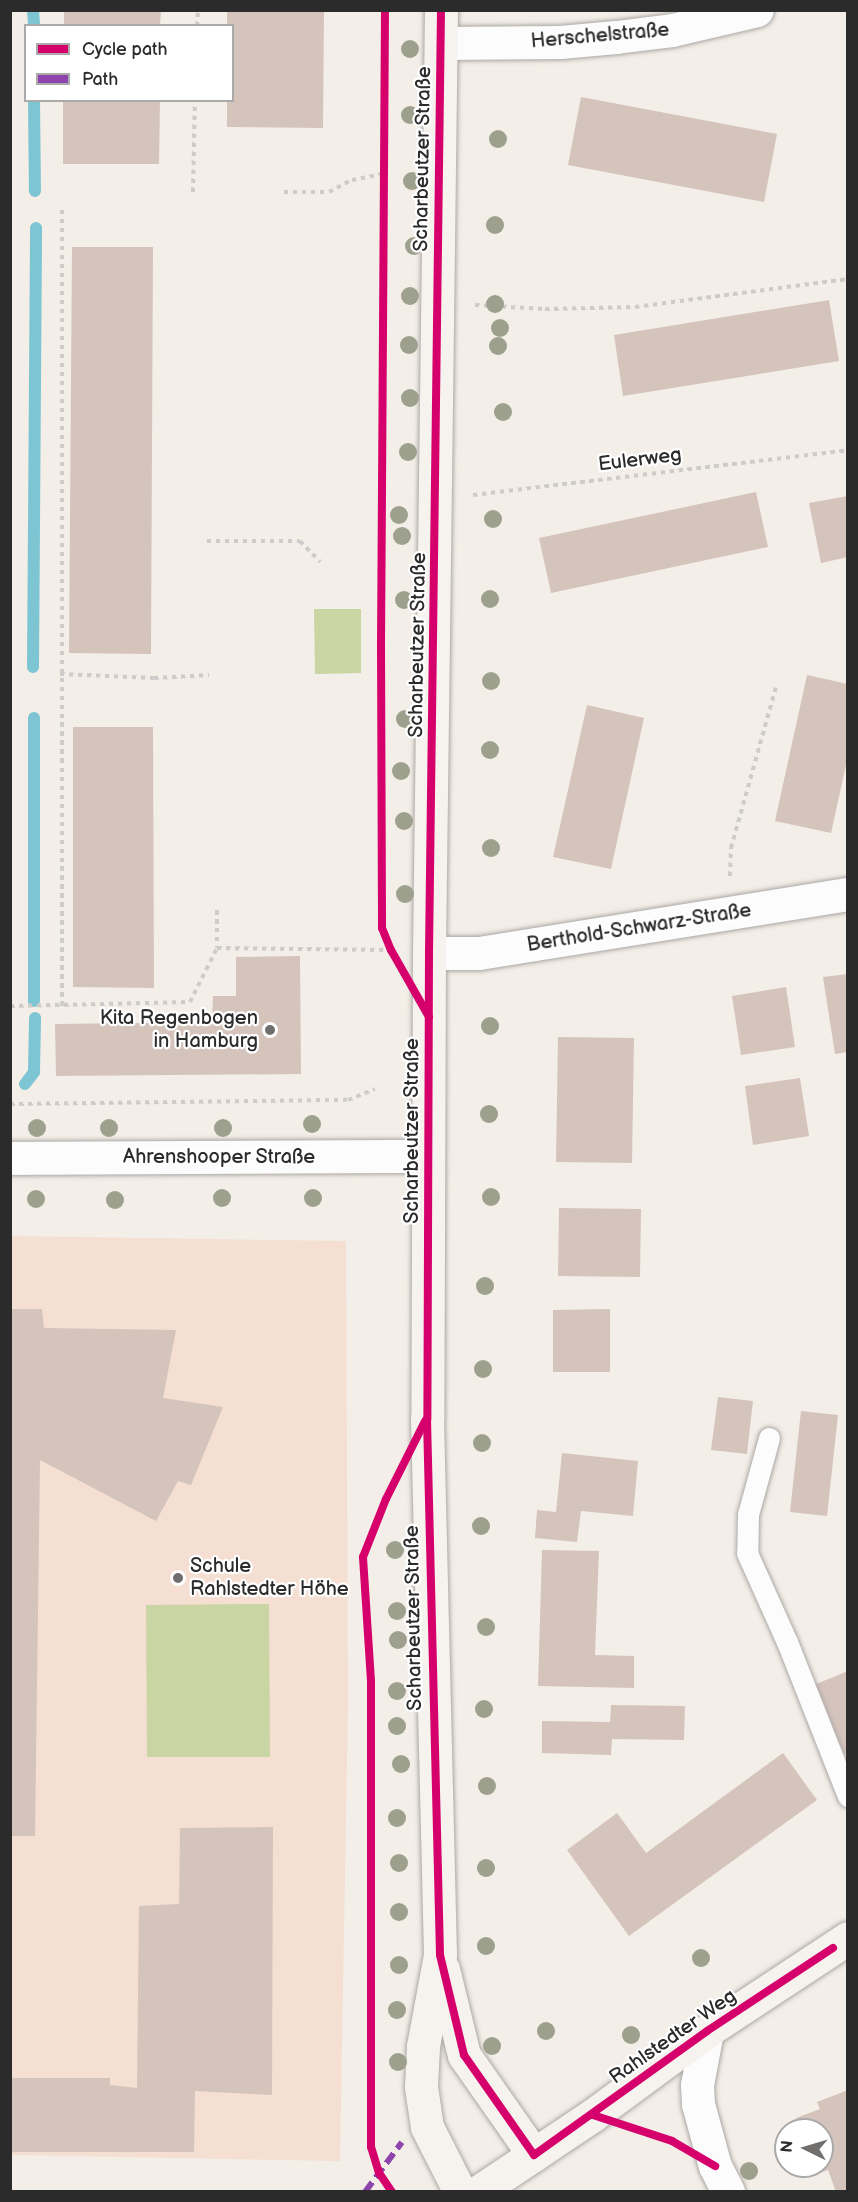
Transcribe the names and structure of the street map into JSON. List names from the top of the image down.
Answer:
{
  "streets": {
    "main road": ["Scharbeutzer Straße", "Rahlstedter Weg"],
    "street": ["Herschelstraße", "Berthold-Schwarz-Straße", "Ahrenshooper Straße"],
    "path": ["Eulerweg"]
  },
  "crossings": [
    ["Herschelstraße", "Scharbeutzer Straße"],
    ["Scharbeutzer Straße", "Eulerweg"],
    ["Scharbeutzer Straße", "Berthold-Schwarz-Straße"],
    ["Scharbeutzer Straße", "Ahrenshooper Straße"],
    ["Scharbeutzer Straße", "Rahlstedter Weg"]
  ],
  "places": ["Kita Regenbogen in Hamburg", "Schule Rahlstedter Höhe"],
  "legend": ["Cycle path", "Path"],
  "north": "left"
}
